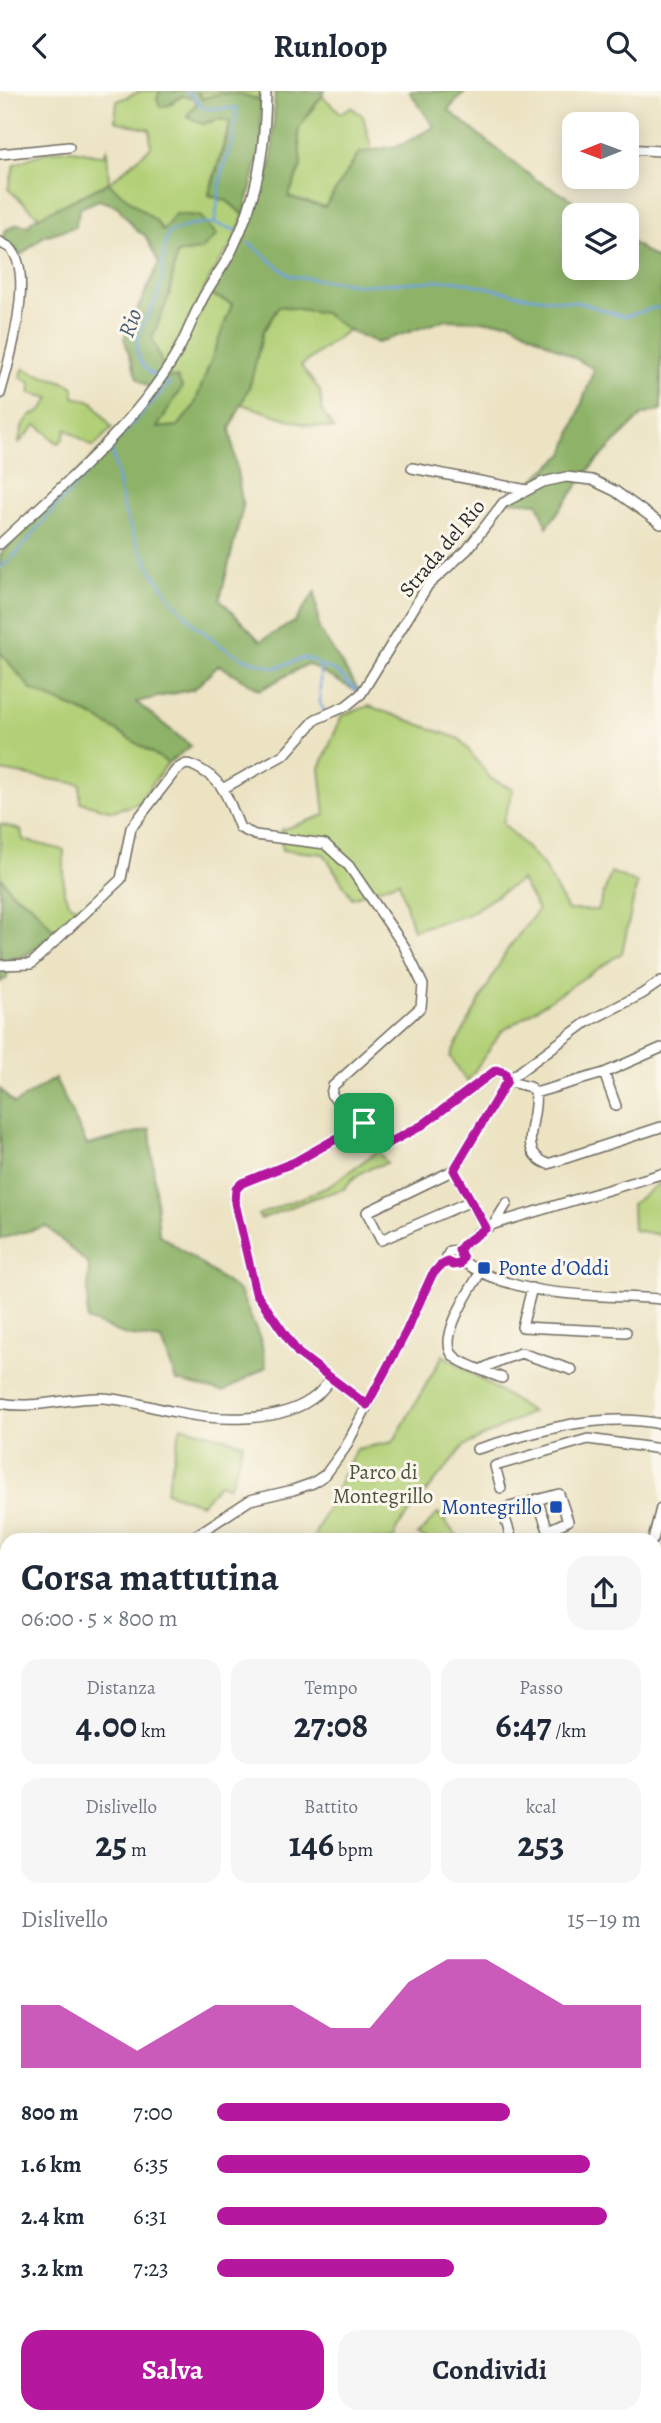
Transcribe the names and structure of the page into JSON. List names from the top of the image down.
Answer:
{
  "streets": {
    "street": ["Strada del Rio"]
  },
  "water": ["Rio"],
  "parks": ["Parco di Montegrillo"],
  "places": {
    "transit": ["Ponte d'Oddi", "Montegrillo"]
  },
  "north": "left",
  "page": {
    "header": "Runloop",
    "heading": ["Corsa mattutina", "06:00 · 5 × 800 m"],
    "stats": [
      ["Distanza", "4.00 km"],
      ["Tempo", "27:08"],
      ["Passo", "6:47 /km"],
      ["Dislivello", "25 m"],
      ["Battito", "146 bpm"],
      ["kcal", "253"]
    ],
    "chart": ["Dislivello", "15–19 m"],
    "list": [
      {
        "name": "800 m",
        "note": "7:00"
      },
      {
        "name": "1.6 km",
        "note": "6:35"
      },
      {
        "name": "2.4 km",
        "note": "6:31"
      },
      {
        "name": "3.2 km",
        "note": "7:23"
      }
    ],
    "buttons": ["Salva", "Condividi"]
  }
}
